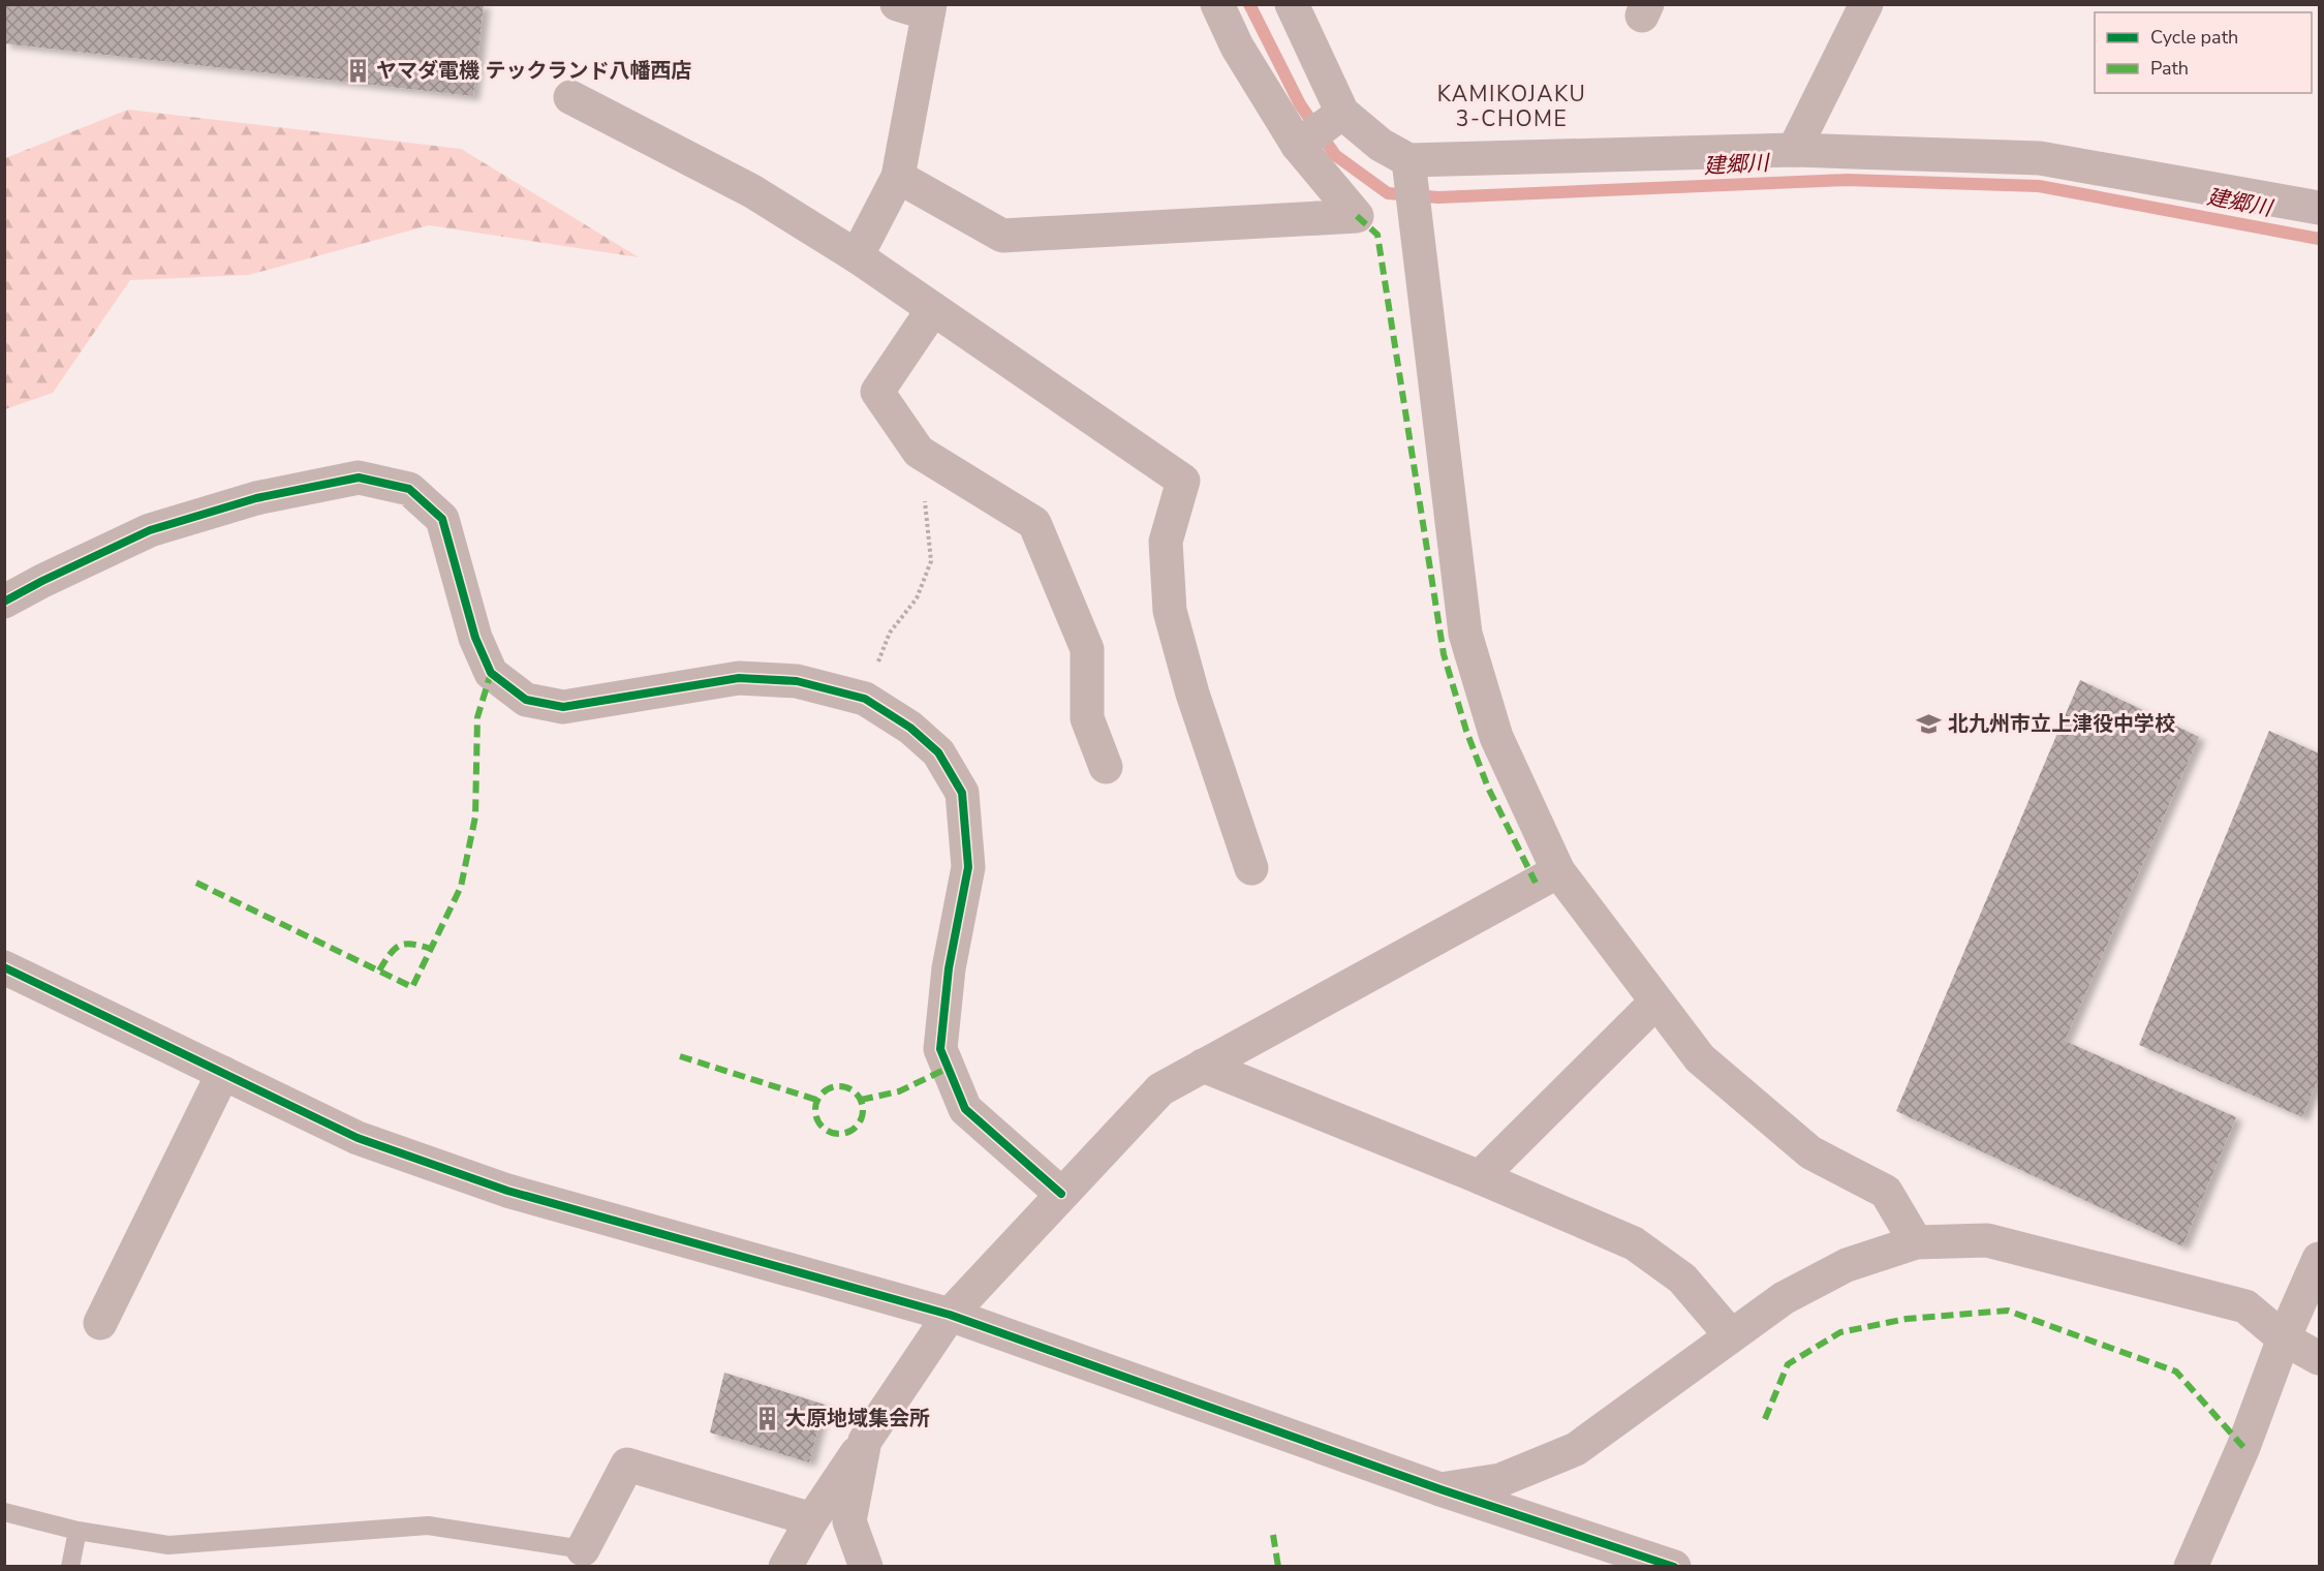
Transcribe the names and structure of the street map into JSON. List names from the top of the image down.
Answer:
{
  "districts": ["KAMIKOJAKU 3-CHOME"],
  "water": ["建郷川"],
  "places": {
    "building": ["ヤマダ電機 テックランド八幡西店", "大原地域集会所"],
    "school or university": ["北九州市立上津役中学校"]
  },
  "legend": ["Cycle path", "Path"]
}
